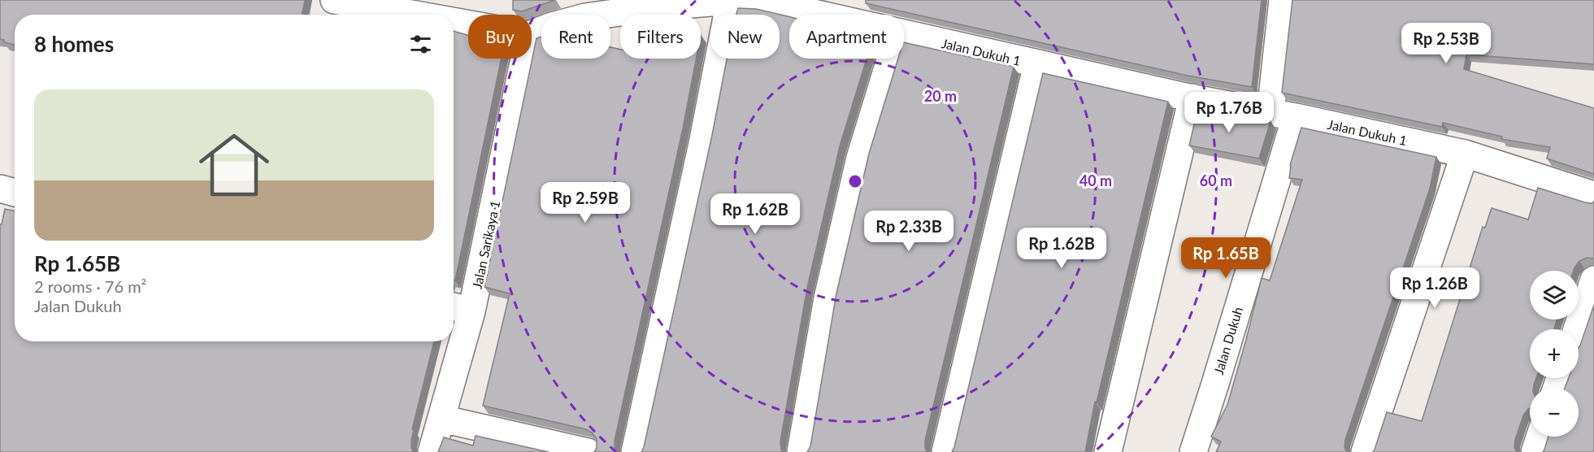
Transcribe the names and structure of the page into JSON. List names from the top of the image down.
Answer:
{
  "streets": {
    "street": ["Jalan Dukuh 1", "Jalan Sarikaya 1", "Jalan Dukuh"]
  },
  "crossings": [
    ["Jalan Dukuh 1", "Jalan Dukuh"]
  ],
  "page": {
    "chip": [
      "Buy",
      "Rent",
      "Filters",
      "New",
      "Apartment"
    ],
    "heading": "8 homes",
    "price": [
      "Rp 2.53B",
      "Rp 1.76B",
      "Rp 2.59B",
      "Rp 1.62B",
      "Rp 2.33B",
      "Rp 1.62B",
      "Rp 1.65B",
      "Rp 1.26B"
    ],
    "list": [
      {
        "name": "Rp 1.65B",
        "note": "2 rooms · 76 m² · Jalan Dukuh"
      }
    ],
    "map_buttons": ["+", "−"]
  },
  "rings": ["20 m", "40 m", "60 m"]
}
